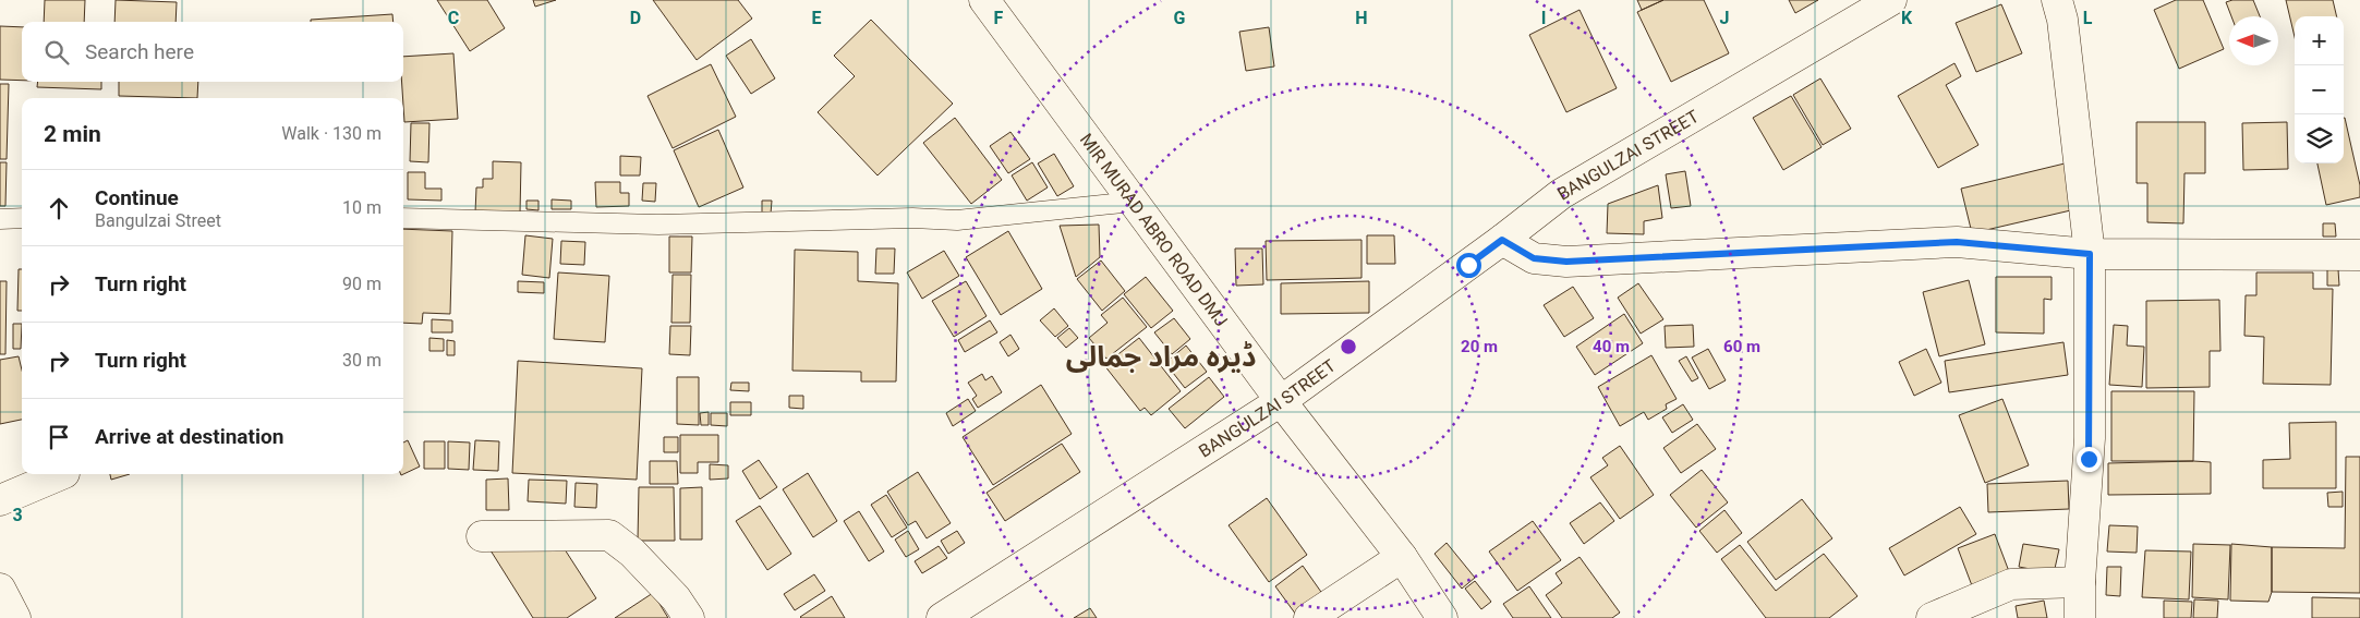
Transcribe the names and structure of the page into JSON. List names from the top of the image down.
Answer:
{
  "streets": {
    "street": ["BANGULZAI STREET", "MIR MURAD ABRO ROAD DMJ"]
  },
  "crossings": [
    ["BANGULZAI STREET", "MIR MURAD ABRO ROAD DMJ"]
  ],
  "districts": ["ڈیرہ مراد جمالی"],
  "north": "left",
  "page": {
    "map_buttons": ["+", "−"],
    "search": "Search here",
    "heading": ["2 min", "Walk · 130 m"],
    "list": [
      ["Continue", "Bangulzai Street", "10 m"],
      ["Turn right", "90 m"],
      ["Turn right", "30 m"],
      "Arrive at destination"
    ]
  },
  "grid": {
    "columns": [
      "C",
      "D",
      "E",
      "F",
      "G",
      "H",
      "I",
      "J",
      "K",
      "L"
    ],
    "rows": ["3"]
  },
  "rings": ["20 m", "40 m", "60 m"]
}
